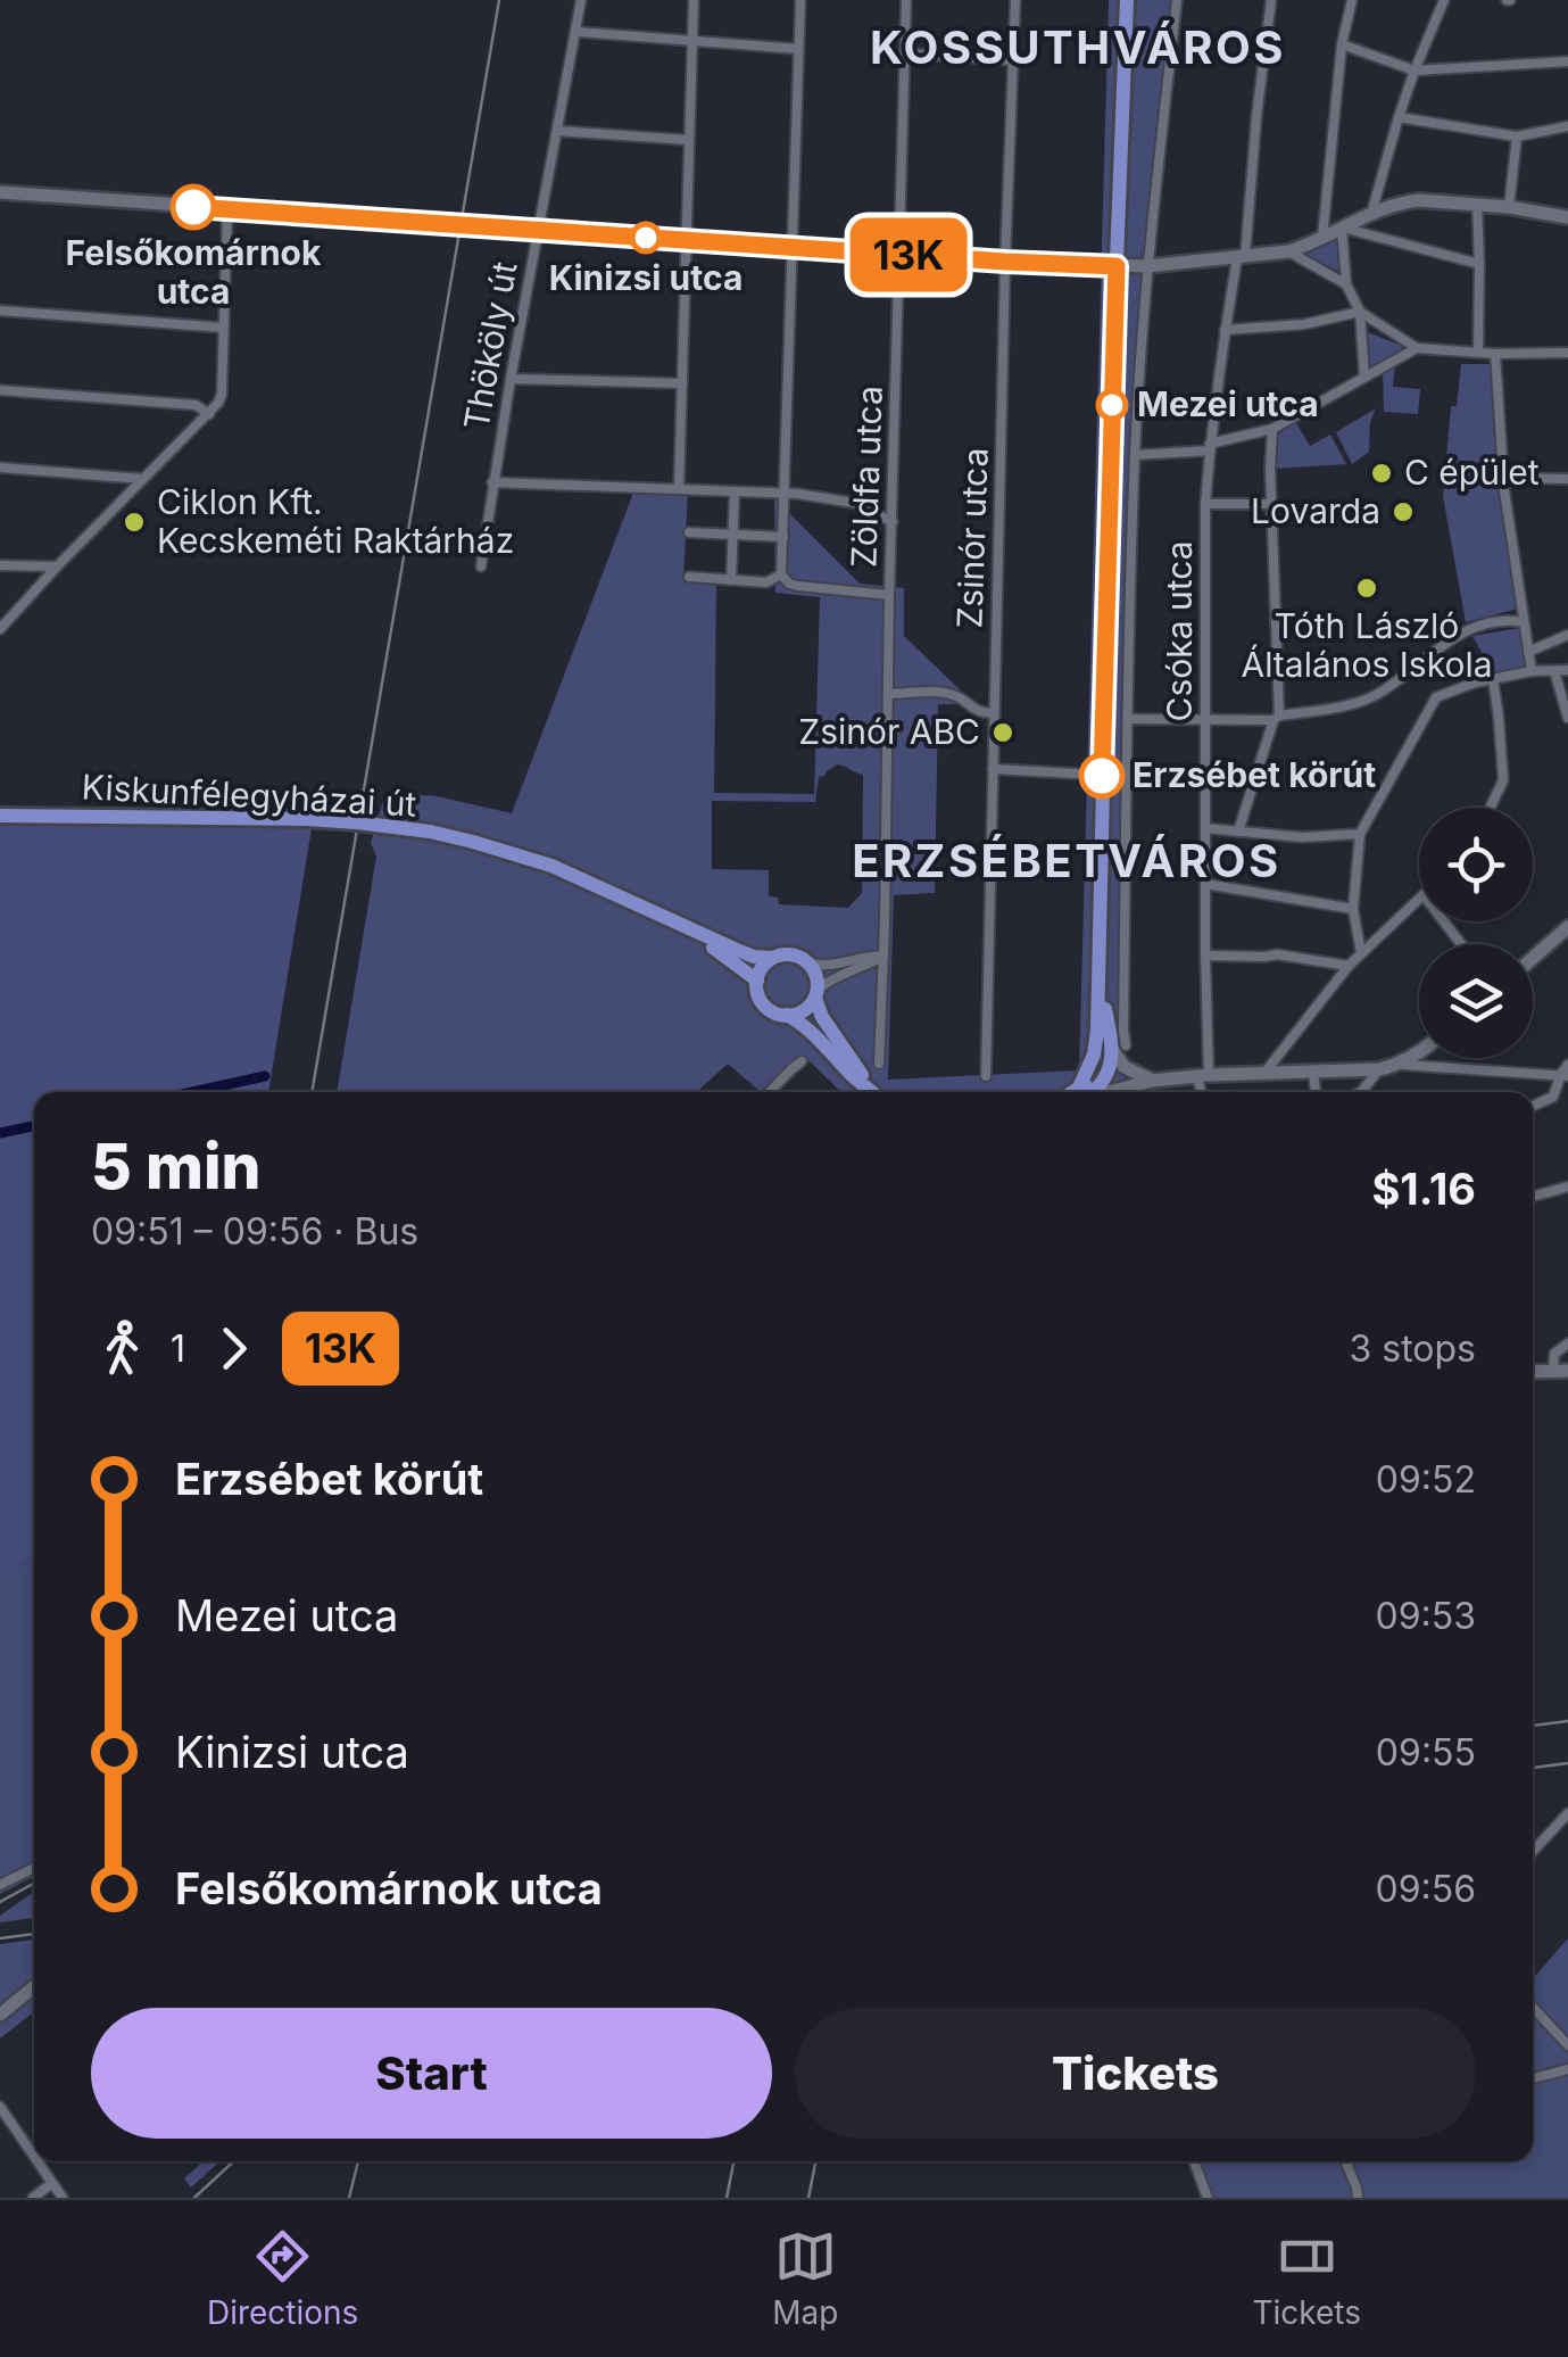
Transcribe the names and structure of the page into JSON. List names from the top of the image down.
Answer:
{
  "streets": {
    "main road": ["Kiskunfélegyházai út"],
    "street": [
      "Thököly út",
      "Zöldfa utca",
      "Zsinór utca",
      "Csóka utca"
    ]
  },
  "districts": ["KOSSUTHVÁROS", "ERZSÉBETVÁROS"],
  "places": [
    "Felsőkomárnok utca",
    "Kinizsi utca",
    "Mezei utca",
    "C épület",
    "Lovarda",
    "Ciklon Kft. Kecskeméti Raktárház",
    "Tóth László Általános Iskola",
    "Zsinór ABC",
    "Erzsébet körút"
  ],
  "lines": ["bus line 13K"],
  "page": {
    "on_map": "13K",
    "heading": ["5 min", "09:51 – 09:56 · Bus", "$1.16"],
    "legs": ["1", "13K", "3 stops"],
    "list": [
      {
        "name": "Erzsébet körút",
        "value": "09:52"
      },
      {
        "name": "Mezei utca",
        "value": "09:53"
      },
      {
        "name": "Kinizsi utca",
        "value": "09:55"
      },
      {
        "name": "Felsőkomárnok utca",
        "value": "09:56"
      }
    ],
    "buttons": ["Start", "Tickets"],
    "tabs": ["Directions", "Map", "Tickets"]
  }
}
